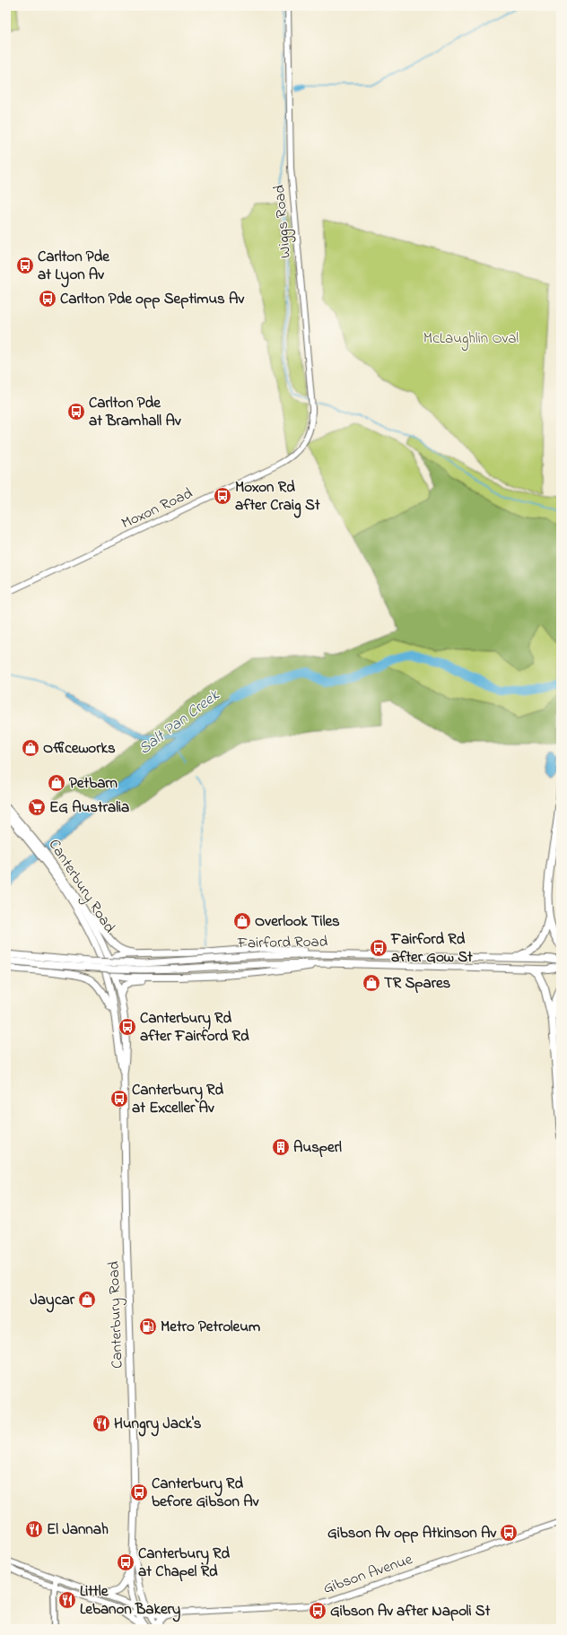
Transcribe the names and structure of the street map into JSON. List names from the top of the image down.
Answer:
{
  "streets": {
    "highway": ["Canterbury Road", "Fairford Road"],
    "main road": ["Wiggs Road", "Moxon Road", "Gibson Avenue"]
  },
  "crossings": [
    ["Wiggs Road", "Moxon Road"],
    ["Canterbury Road", "Gibson Avenue"]
  ],
  "water": ["Salt Pan Creek"],
  "parks": ["McLaughlin Oval"],
  "places": {
    "bus stop": [
      "Carlton Pde at Lyon Av",
      "Carlton Pde opp Septimus Av",
      "Carlton Pde at Bramhall Av",
      "Moxon Rd after Craig St",
      "Fairford Rd after Gow St",
      "Canterbury Rd after Fairford Rd",
      "Canterbury Rd at Exceller Av",
      "Canterbury Rd before Gibson Av",
      "Gibson Av opp Atkinson Av",
      "Canterbury Rd at Chapel Rd",
      "Gibson Av after Napoli St"
    ],
    "shop": [
      "Officeworks",
      "Petbarn",
      "Overlook Tiles",
      "TR Spares",
      "Jaycar"
    ],
    "supermarket": ["EG Australia"],
    "building": ["Ausperl"],
    "fuel station": ["Metro Petroleum"],
    "restaurant": ["Hungry Jack's", "El Jannah", "Little Lebanon Bakery"]
  }
}
